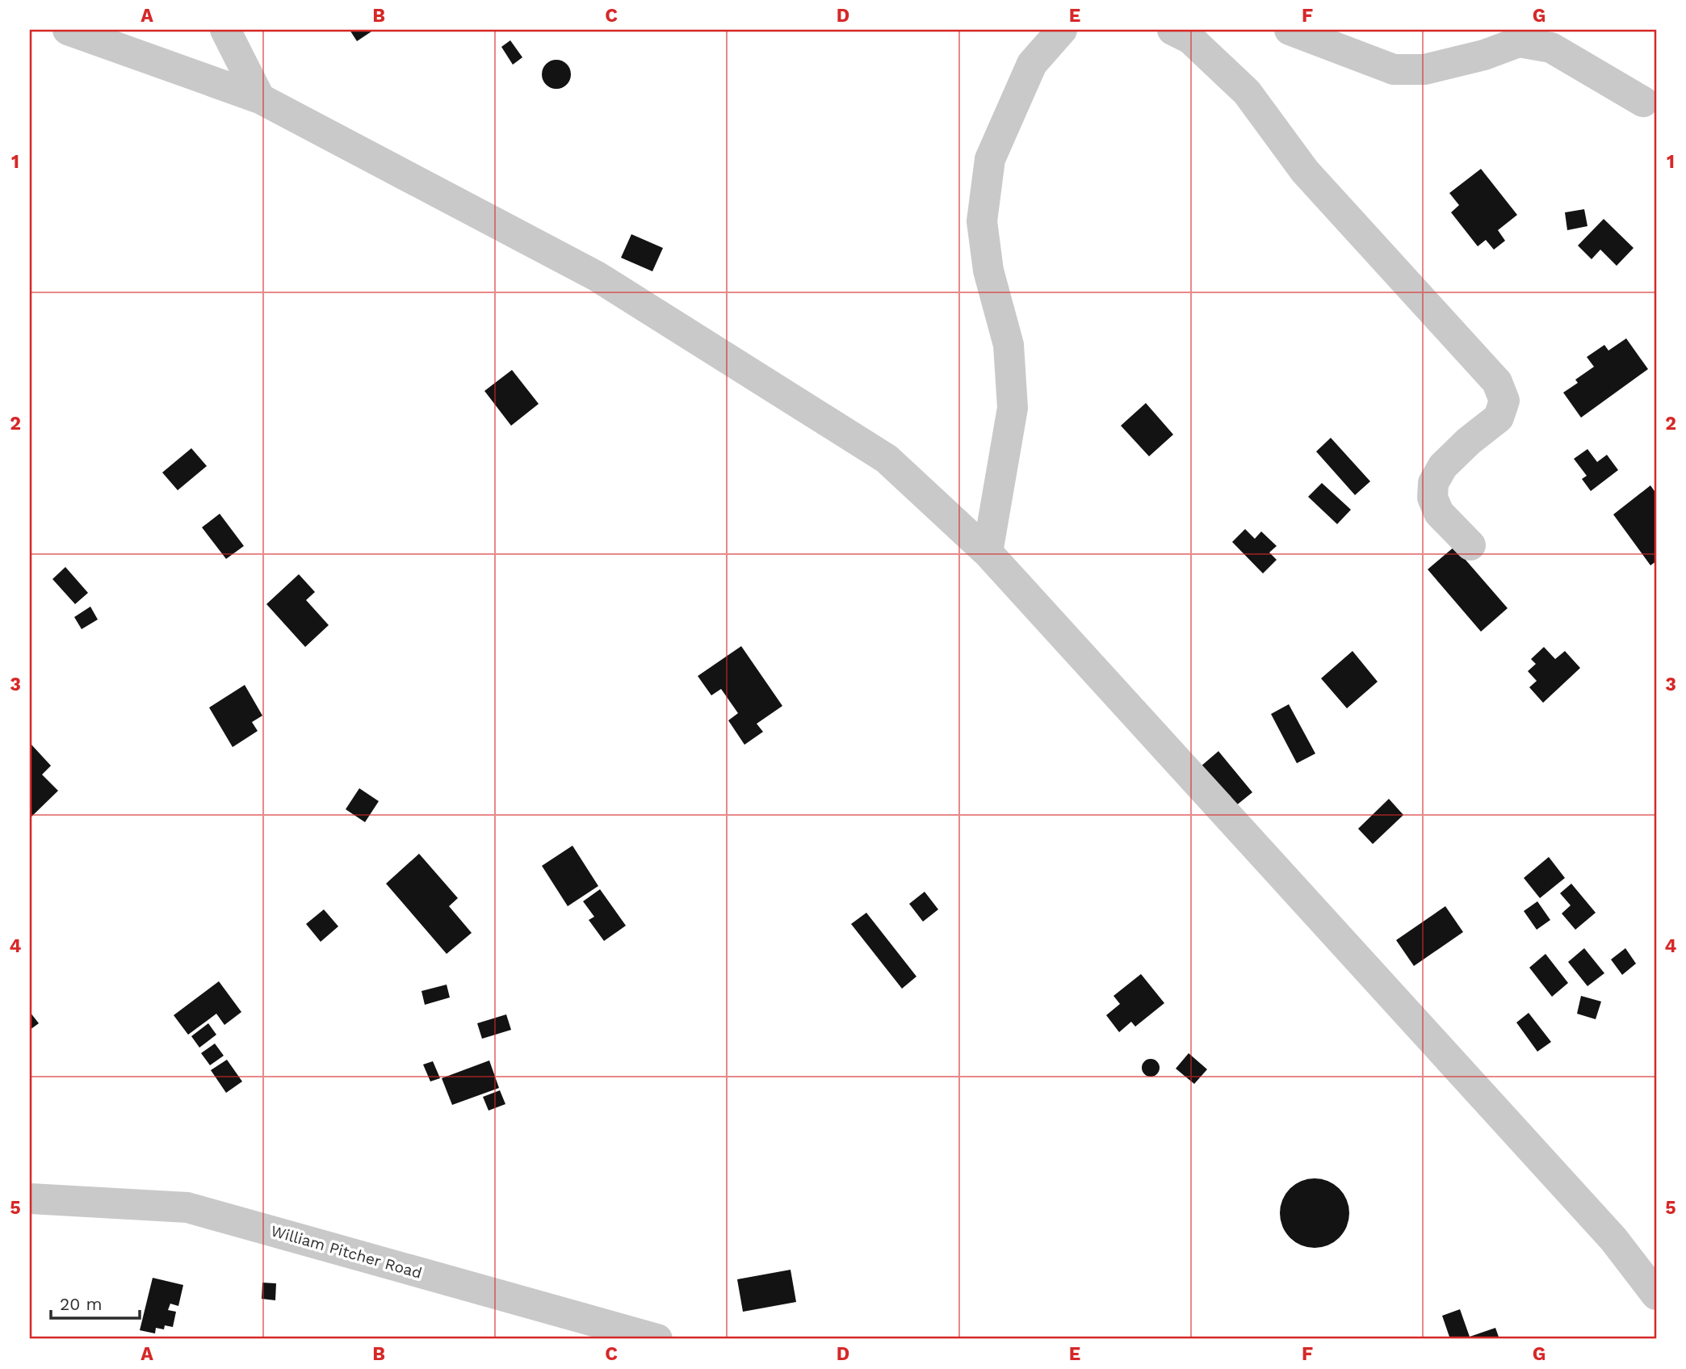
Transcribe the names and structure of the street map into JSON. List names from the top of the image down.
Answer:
{
  "streets": {
    "street": ["William Pitcher Road"]
  },
  "scale_bar": "20 m",
  "grid": {
    "columns": [
      "A",
      "B",
      "C",
      "D",
      "E",
      "F",
      "G"
    ],
    "rows": [
      "1",
      "2",
      "3",
      "4",
      "5"
    ]
  }
}
